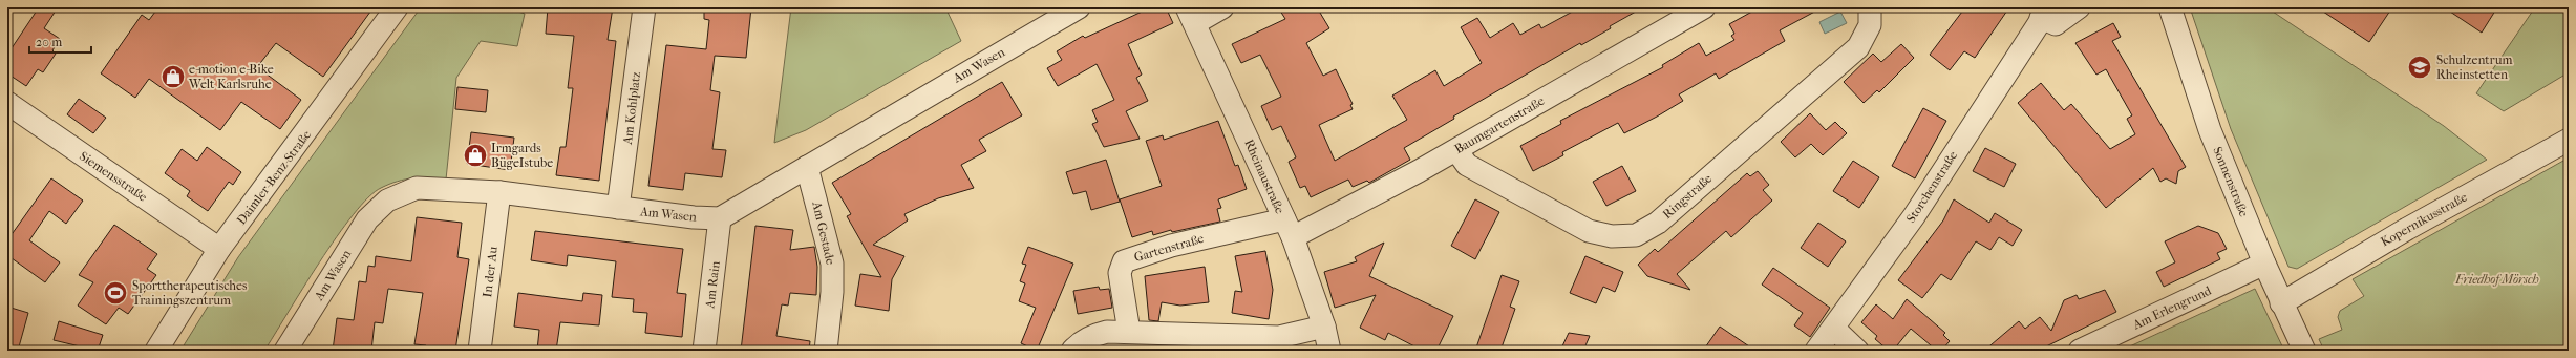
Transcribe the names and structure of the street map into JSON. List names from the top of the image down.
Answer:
{
  "streets": {
    "street": [
      "Am Wasen",
      "Am Kohlplatz",
      "Baumgartenstraße",
      "Siemensstraße",
      "Rheinaustraße",
      "Daimler-Benz-Straße",
      "Sonnenstraße",
      "Storchenstraße",
      "Ringstraße",
      "Kopernikusstraße",
      "Am Gestade",
      "Gartenstraße",
      "In der Au",
      "Am Rain",
      "Am Erlengrund"
    ]
  },
  "crossings": [
    ["Am Wasen", "Am Kohlplatz"],
    ["Am Wasen", "Am Gestade"],
    ["Am Wasen", "In der Au"],
    ["Am Wasen", "Am Rain"],
    ["Baumgartenstraße", "Rheinaustraße"],
    ["Baumgartenstraße", "Ringstraße"],
    ["Baumgartenstraße", "Gartenstraße"],
    ["Siemensstraße", "Daimler-Benz-Straße"],
    ["Rheinaustraße", "Gartenstraße"],
    ["Sonnenstraße", "Kopernikusstraße"],
    ["Sonnenstraße", "Am Erlengrund"]
  ],
  "parks": ["Friedhof Mörsch"],
  "places": {
    "school or university": ["Schulzentrum Rheinstetten"],
    "shop": ["e-motion e-Bike Welt Karlsruhe", "Irmgards BügeIstube"],
    "sports": ["Sporttherapeutisches Trainingszentrum"]
  },
  "scale_bar": "20 m"
}
